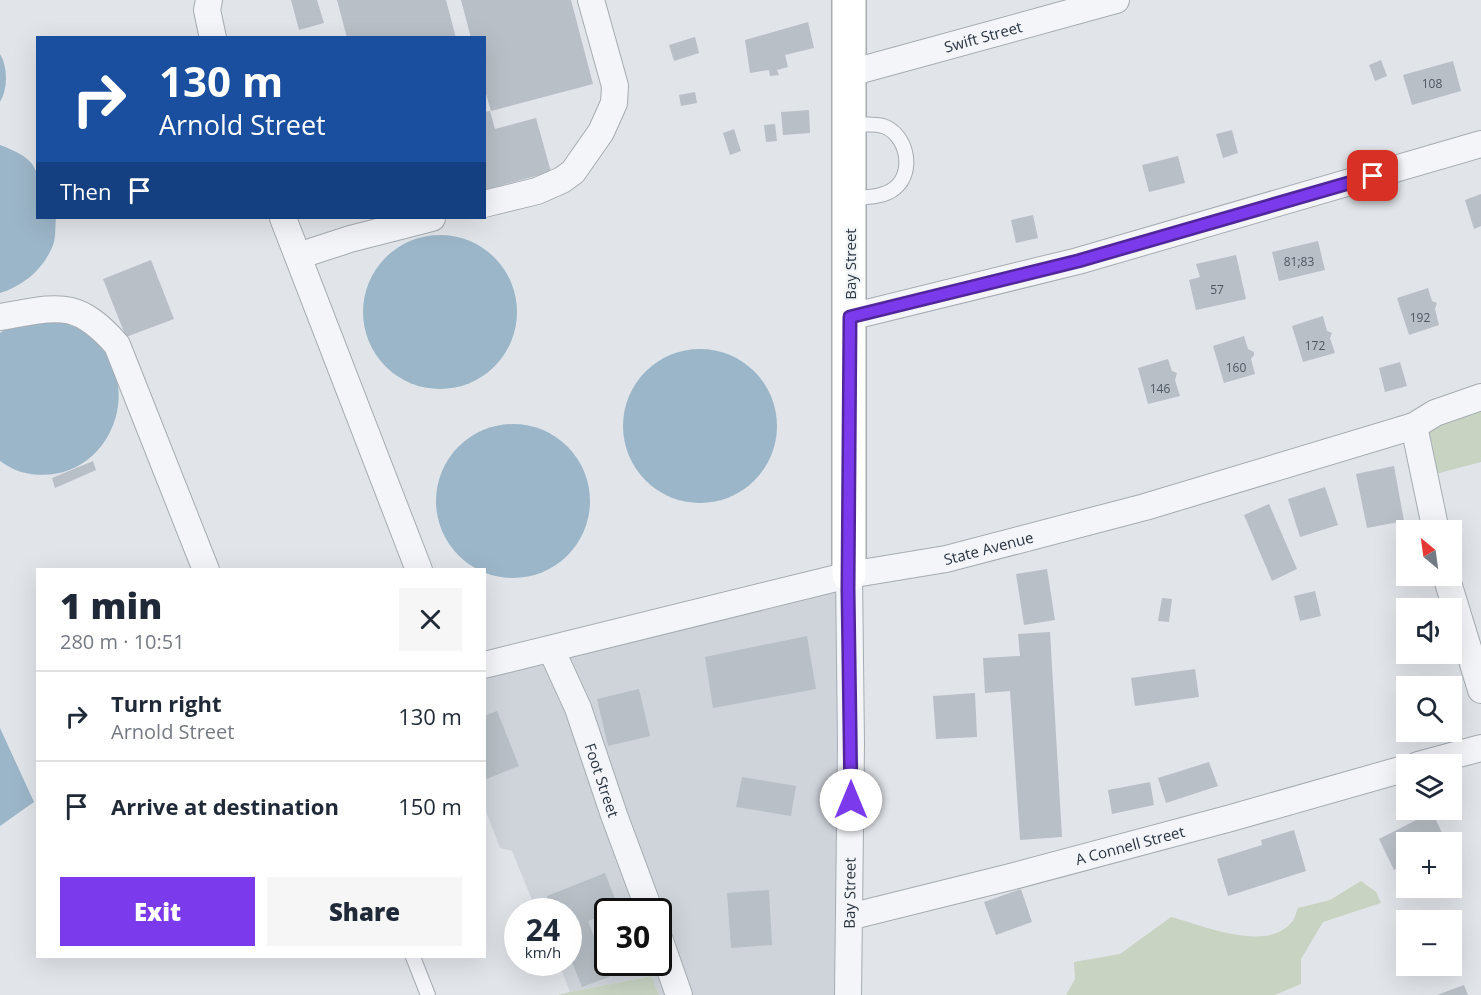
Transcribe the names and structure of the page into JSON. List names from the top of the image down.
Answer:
{
  "streets": {
    "main road": ["Bay Street"],
    "street": [
      "Swift Street",
      "State Avenue",
      "Foot Street",
      "A Connell Street"
    ]
  },
  "crossings": [
    ["Swift Street", "Bay Street"],
    ["Bay Street", "State Avenue"],
    ["Bay Street", "A Connell Street"],
    ["State Avenue", "Foot Street"]
  ],
  "house_numbers": [
    "108",
    "81;83",
    "57",
    "192",
    "172",
    "160",
    "146"
  ],
  "north": "top left",
  "page": {
    "turn": ["130 m", "Arnold Street"],
    "then": "Then",
    "map_buttons": ["+", "−"],
    "heading": ["1 min", "280 m · 10:51"],
    "list": [
      {
        "name": "Turn right",
        "note": "Arnold Street",
        "value": "130 m"
      },
      {
        "name": "Arrive at destination",
        "value": "150 m"
      }
    ],
    "buttons": ["Exit", "Share"],
    "speed": "24 km/h",
    "limit": "30"
  }
}
